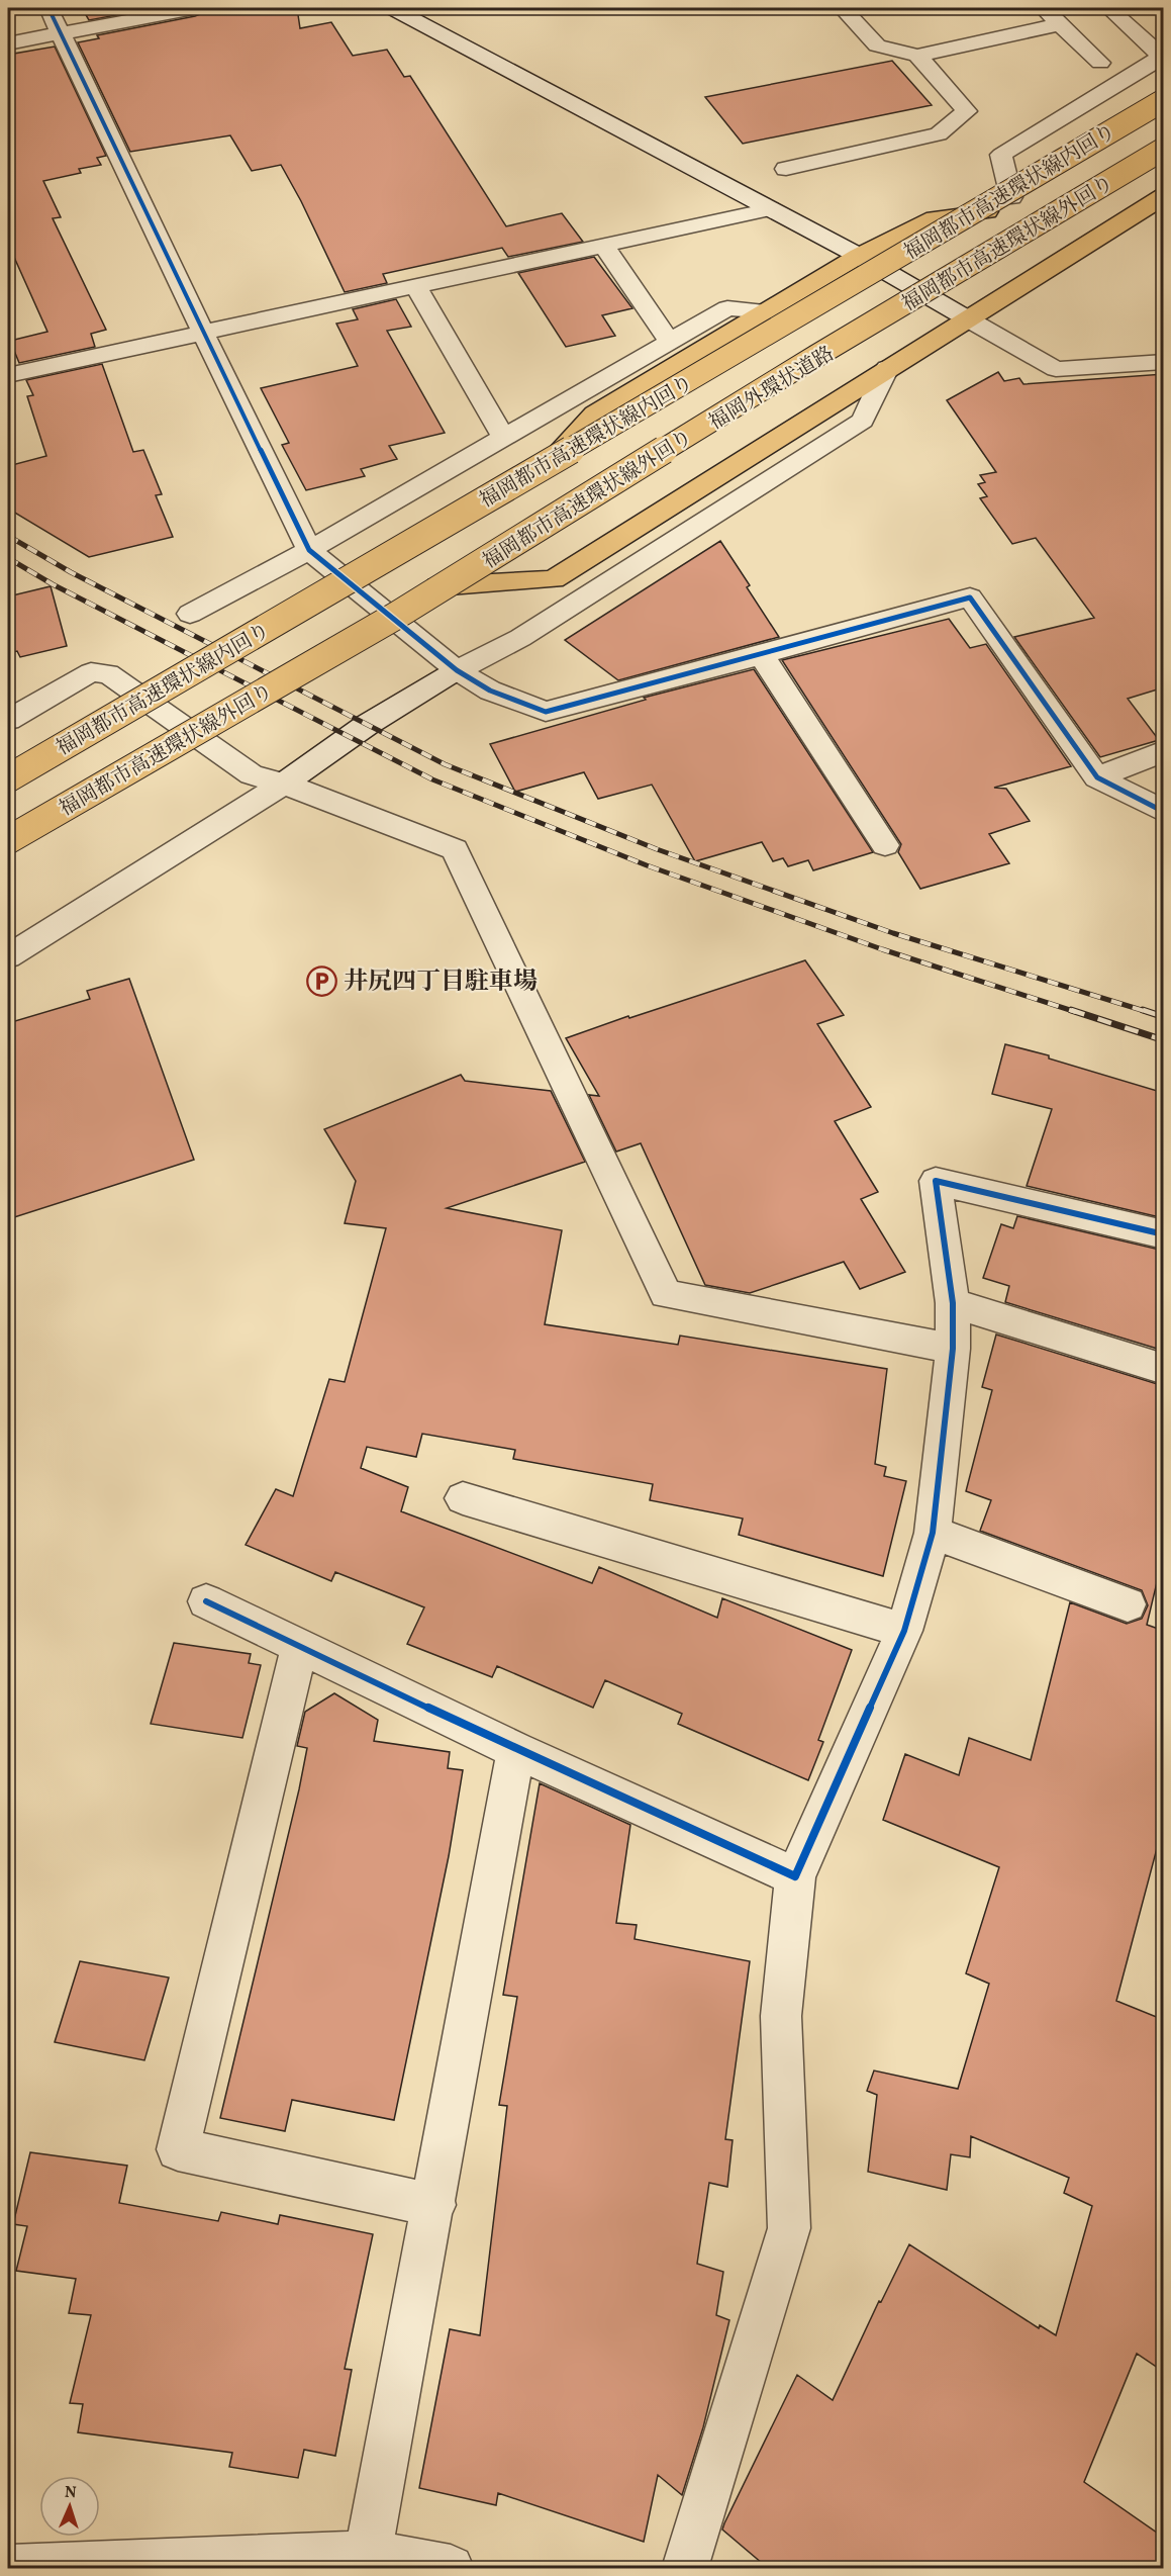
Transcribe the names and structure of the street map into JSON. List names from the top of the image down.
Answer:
{
  "streets": {
    "highway": ["福岡都市高速環状線内回り", "福岡都市高速環状線外回り", "福岡外環状道路"]
  },
  "crossings": [
    ["福岡都市高速環状線内回り", "福岡外環状道路"],
    ["福岡都市高速環状線外回り", "福岡外環状道路"]
  ],
  "places": {
    "parking": ["井尻四丁目駐車場"]
  },
  "north": "top"
}
